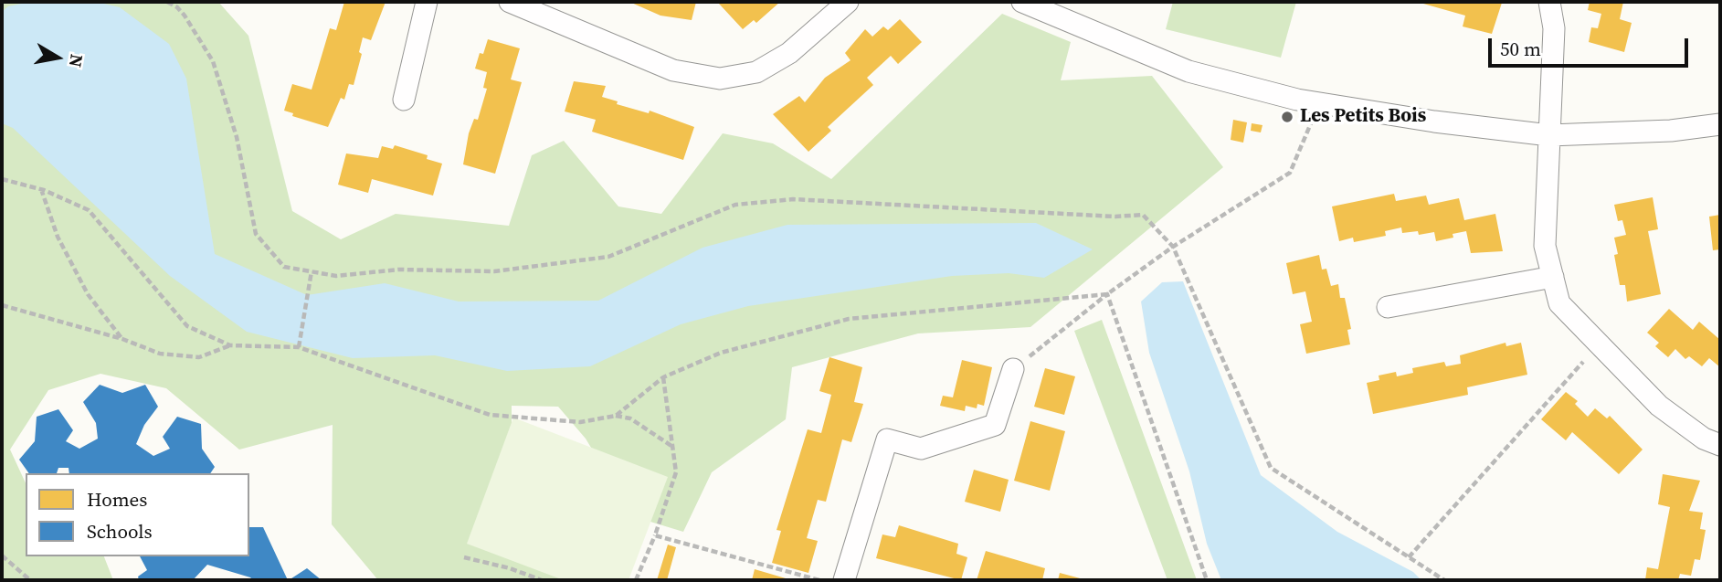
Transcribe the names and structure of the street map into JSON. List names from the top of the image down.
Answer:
{
  "places": ["Les Petits Bois"],
  "legend": ["Homes", "Schools"],
  "scale_bar": "50 m",
  "north": "right"
}
